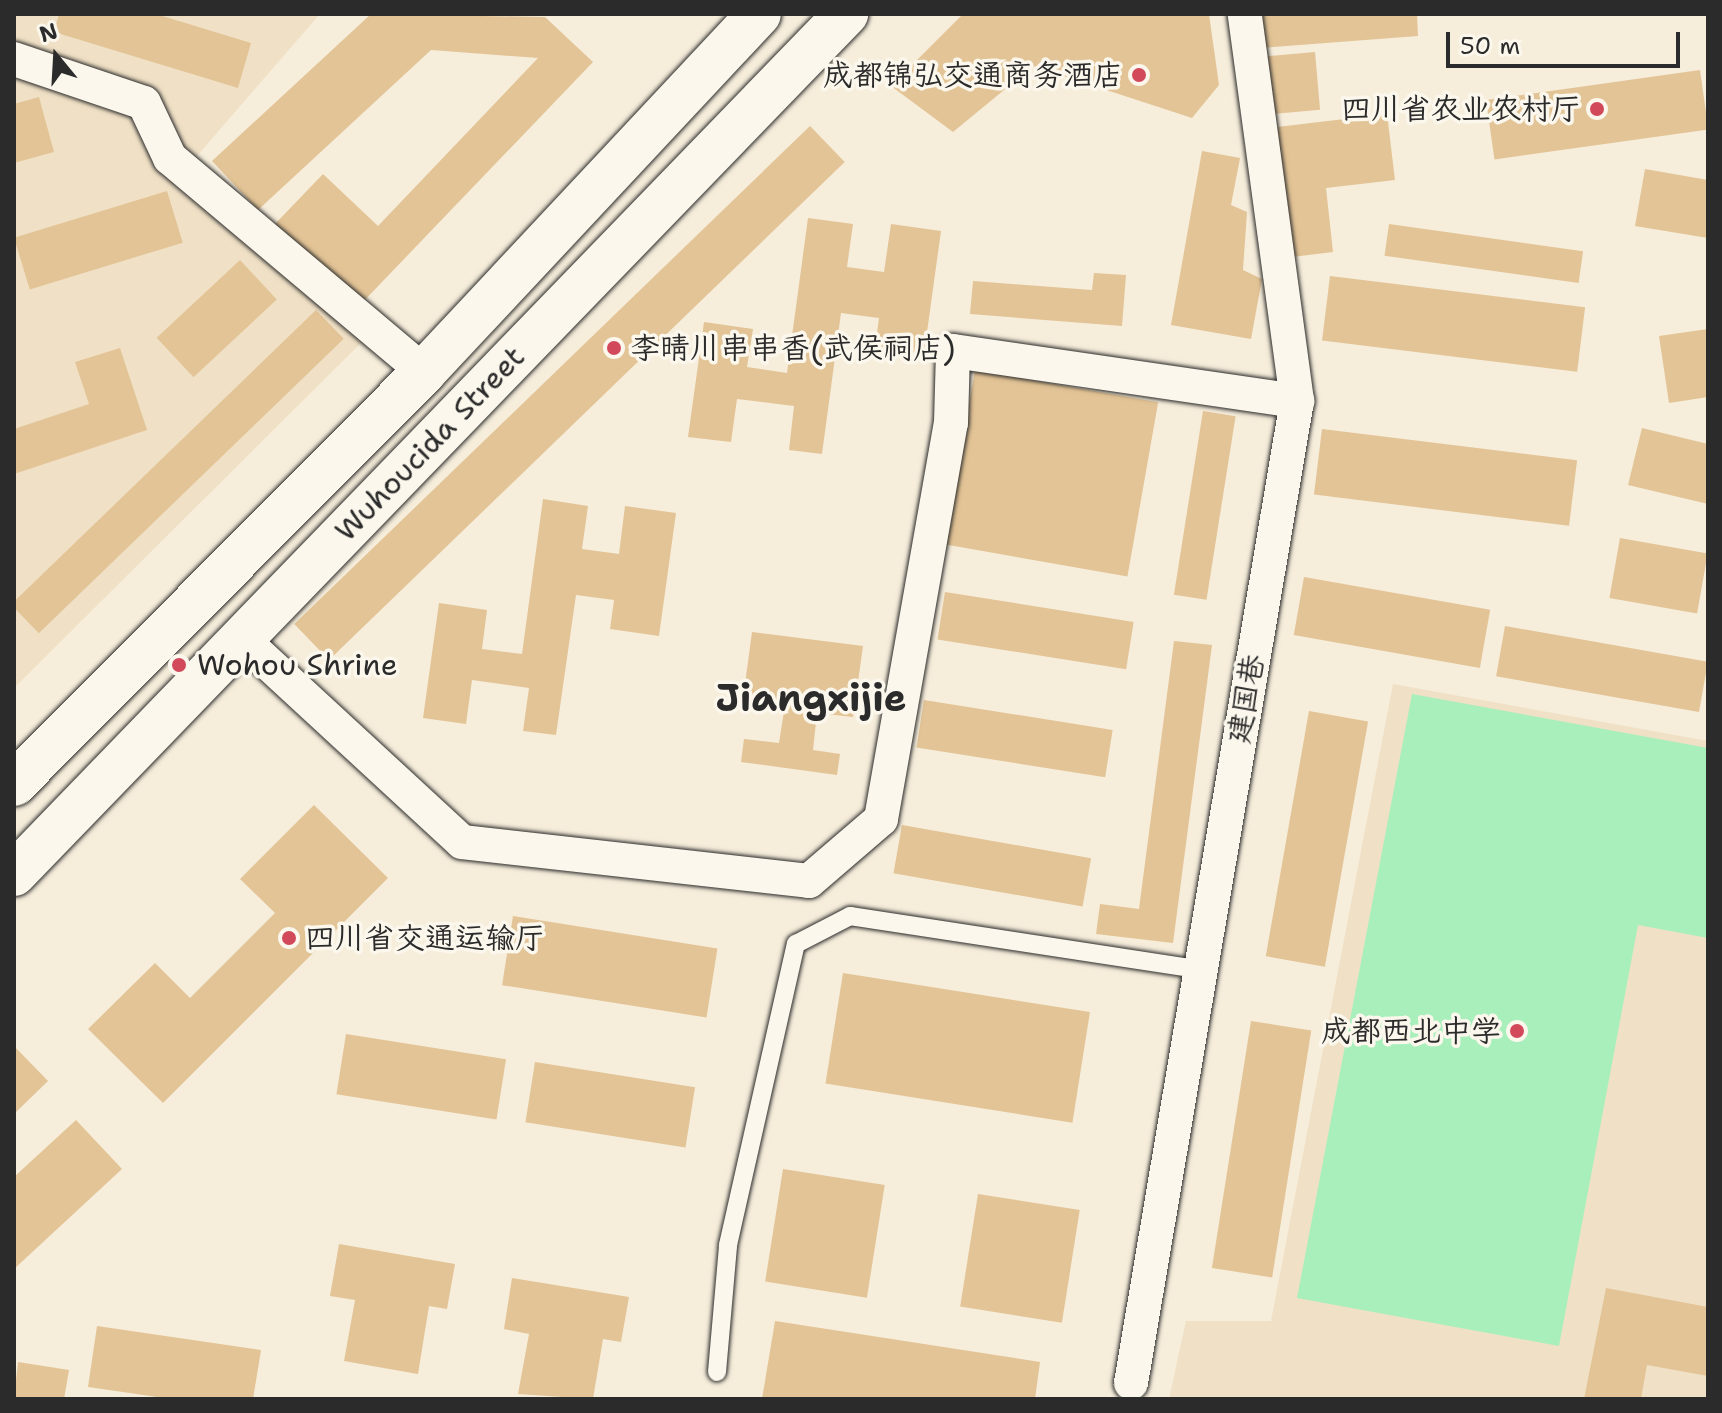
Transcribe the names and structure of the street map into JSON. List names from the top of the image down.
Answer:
{
  "streets": {
    "main road": ["Wuhoucida Street"],
    "street": ["建国巷"]
  },
  "districts": ["Jiangxijie"],
  "places": [
    "成都锦弘交通商务酒店",
    "四川省农业农村厅",
    "李晴川串串香(武侯祠店)",
    "Wohou Shrine",
    "四川省交通运输厅",
    "成都西北中学"
  ],
  "scale_bar": "50 m",
  "north": "top"
}
